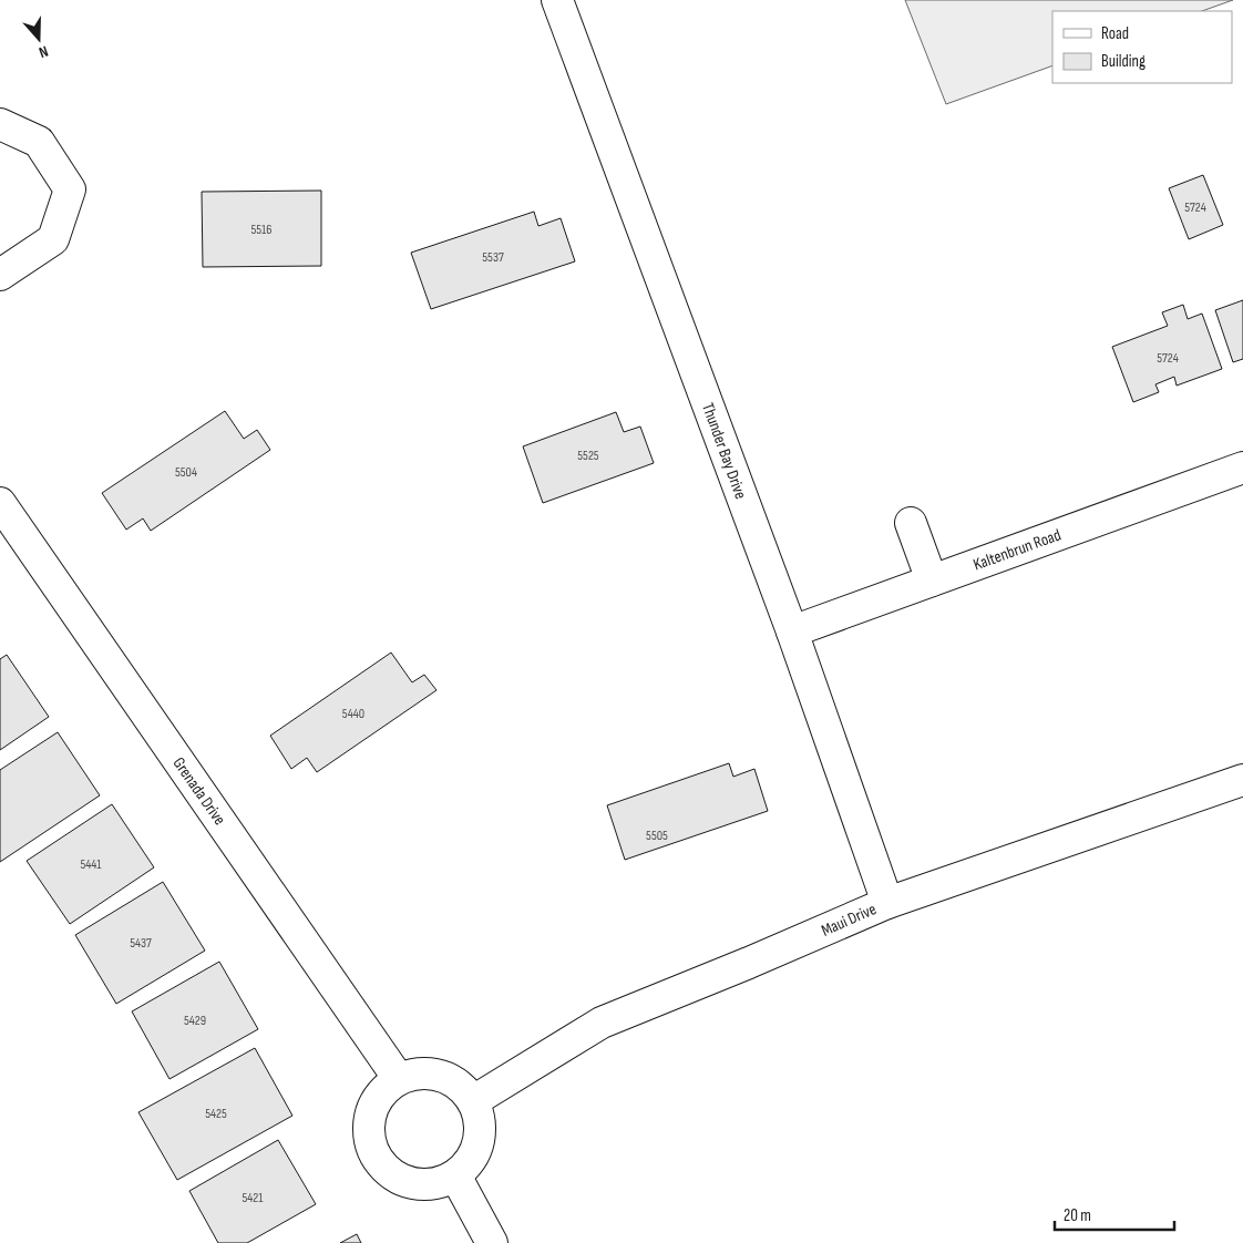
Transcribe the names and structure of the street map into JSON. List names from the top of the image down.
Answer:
{
  "streets": {
    "street": [
      "Thunder Bay Drive",
      "Kaltenbrun Road",
      "Grenada Drive",
      "Maui Drive"
    ]
  },
  "crossings": [
    ["Thunder Bay Drive", "Kaltenbrun Road"],
    ["Thunder Bay Drive", "Maui Drive"],
    ["Grenada Drive", "Maui Drive"]
  ],
  "house_numbers": [
    "5724",
    "5516",
    "5537",
    "5724",
    "5525",
    "5504",
    "5440",
    "5505",
    "5441",
    "5437",
    "5429",
    "5425",
    "5421"
  ],
  "legend": ["Road", "Building"],
  "scale_bar": "20 m",
  "north": "bottom"
}
